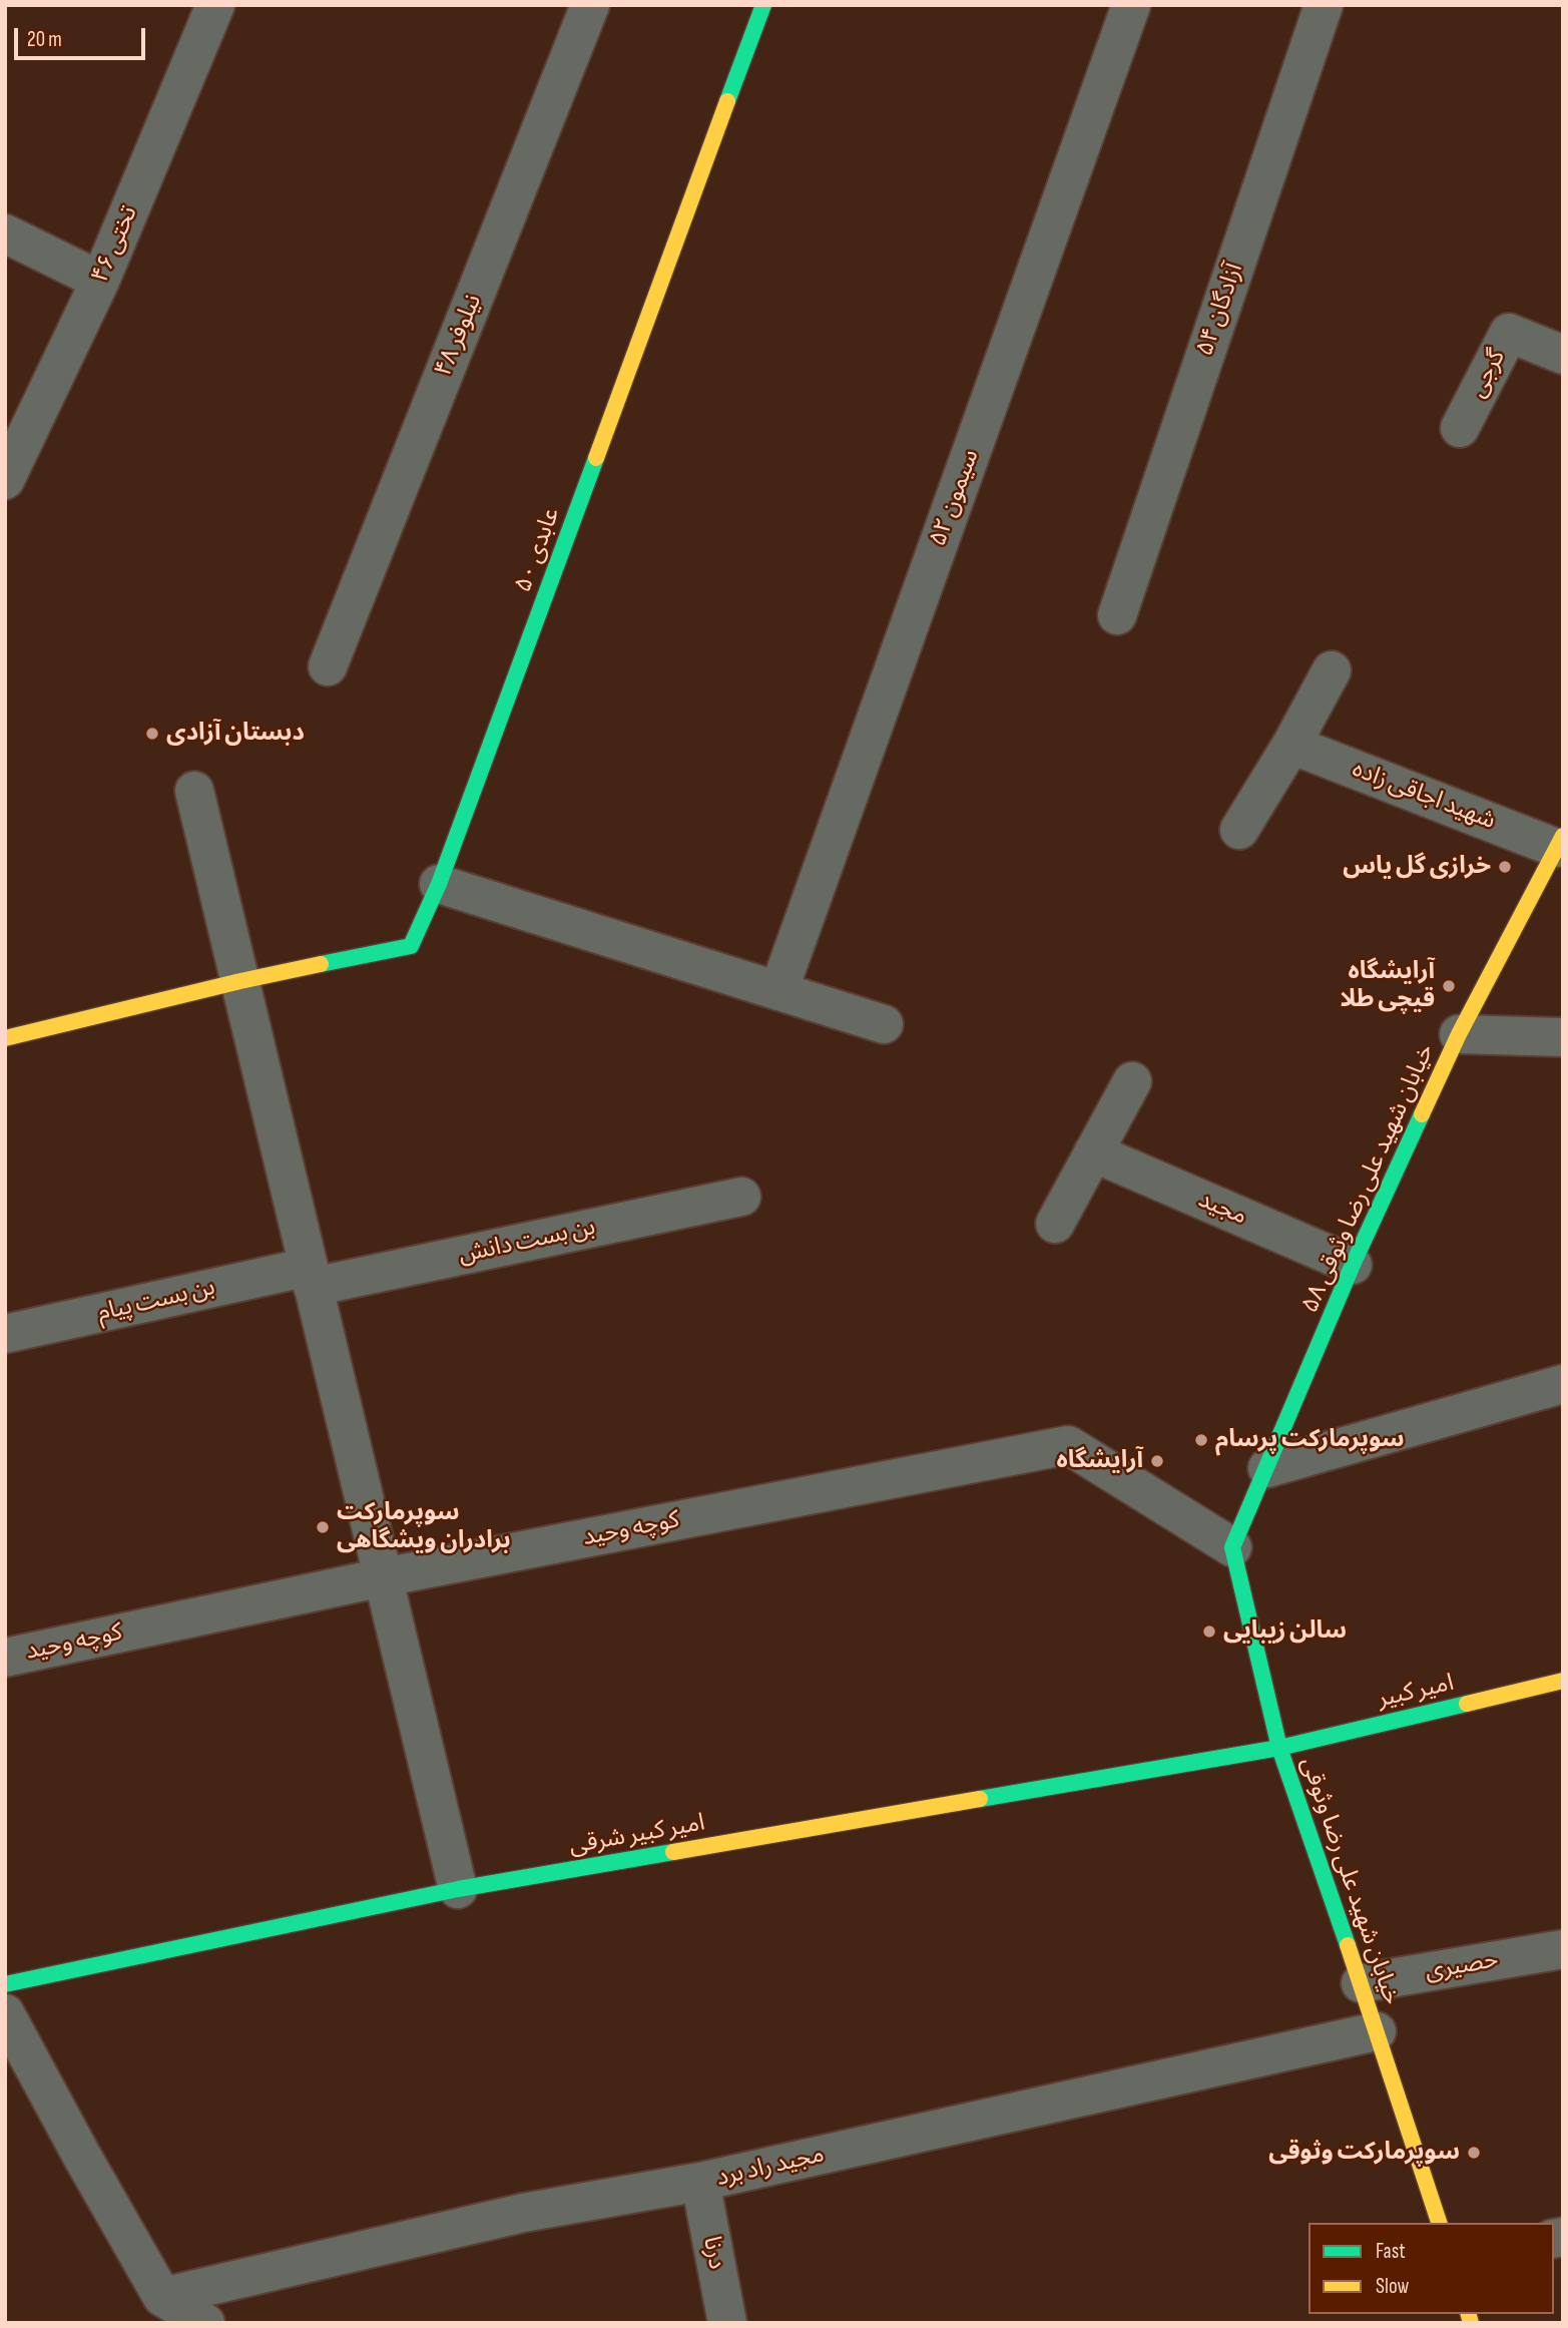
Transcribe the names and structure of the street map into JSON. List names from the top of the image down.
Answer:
{
  "streets": {
    "street": [
      "تختی ۴۶",
      "آزادگان ۵۴",
      "نیلوفر ۴۸",
      "گرجی",
      "سیمون ۵۲",
      "عابدی ۵۰",
      "شهید اجاقی زاده",
      "خیابان شهید علی رضا وثوقی ۵۸",
      "مجید",
      "بن بست دانش",
      "بن بست پیام",
      "کوچه وحید",
      "امیر کبیر",
      "امیر کبیر شرقی",
      "خیابان شهید علی رضا وثوقی",
      "حصیری",
      "مجید راد برد",
      "درنا"
    ]
  },
  "crossings": [
    ["شهید اجاقی زاده", "خیابان شهید علی رضا وثوقی ۵۸"],
    ["خیابان شهید علی رضا وثوقی ۵۸", "مجید"],
    ["خیابان شهید علی رضا وثوقی ۵۸", "کوچه وحید"],
    ["خیابان شهید علی رضا وثوقی ۵۸", "خیابان شهید علی رضا وثوقی"],
    ["بن بست دانش", "بن بست پیام"],
    ["کوچه وحید", "خیابان شهید علی رضا وثوقی"],
    ["امیر کبیر", "امیر کبیر شرقی"],
    ["امیر کبیر", "خیابان شهید علی رضا وثوقی"],
    ["امیر کبیر شرقی", "خیابان شهید علی رضا وثوقی"],
    ["خیابان شهید علی رضا وثوقی", "حصیری"],
    ["خیابان شهید علی رضا وثوقی", "مجید راد برد"],
    ["مجید راد برد", "درنا"]
  ],
  "places": [
    "دبستان آزادی",
    "خرازی گل یاس",
    "آرایشگاه قیچی طلا",
    "سوپرمارکت پرسام",
    "آرایشگاه",
    "سوپرمارکت برادران ویشگاهی",
    "سالن زیبایی",
    "سوپرمارکت وثوقی"
  ],
  "legend": ["Fast", "Slow"],
  "scale_bar": "20 m"
}
